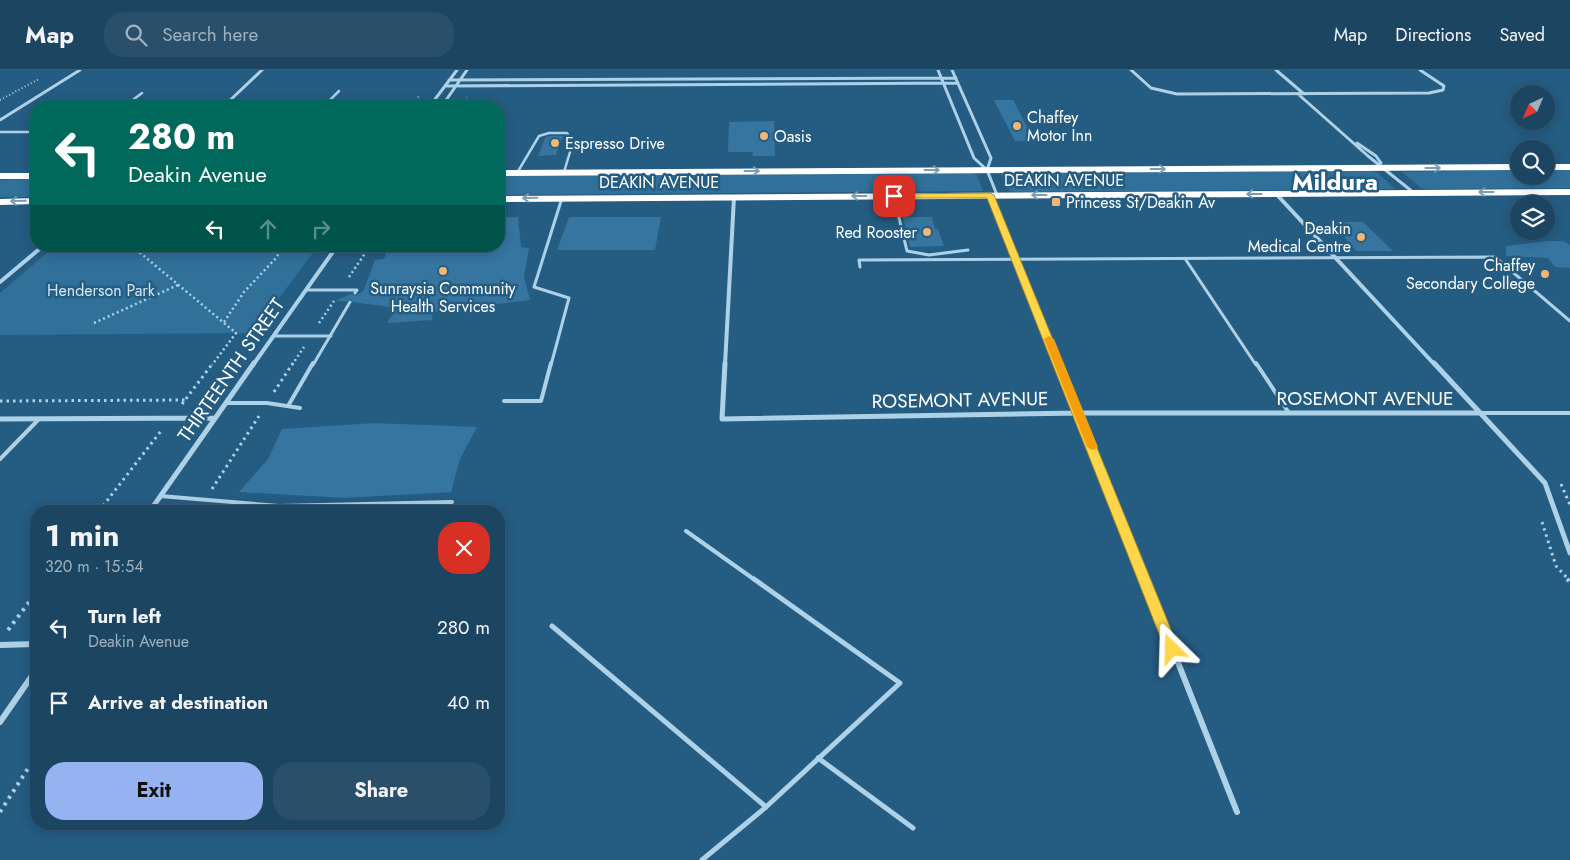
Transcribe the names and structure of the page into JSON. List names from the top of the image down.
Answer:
{
  "streets": {
    "highway": ["DEAKIN AVENUE"],
    "street": ["THIRTEENTH STREET", "ROSEMONT AVENUE"]
  },
  "crossings": [
    ["DEAKIN AVENUE", "ROSEMONT AVENUE"]
  ],
  "districts": ["Mildura"],
  "parks": ["Henderson Park"],
  "places": {
    "other": [
      "Chaffey Motor Inn",
      "Oasis",
      "Espresso Drive",
      "Red Rooster",
      "Deakin Medical Centre",
      "Sunraysia Community Health Services",
      "Chaffey Secondary College"
    ],
    "transit": ["Princess St/Deakin Av"]
  },
  "north": "bottom left",
  "page": {
    "header": "Map",
    "search": "Search here",
    "nav": ["Map", "Directions", "Saved"],
    "turn": ["280 m", "Deakin Avenue"],
    "heading": ["1 min", "320 m · 15:54"],
    "list": [
      {
        "name": "Turn left",
        "note": "Deakin Avenue",
        "value": "280 m"
      },
      {
        "name": "Arrive at destination",
        "value": "40 m"
      }
    ],
    "buttons": ["Exit", "Share"]
  }
}
